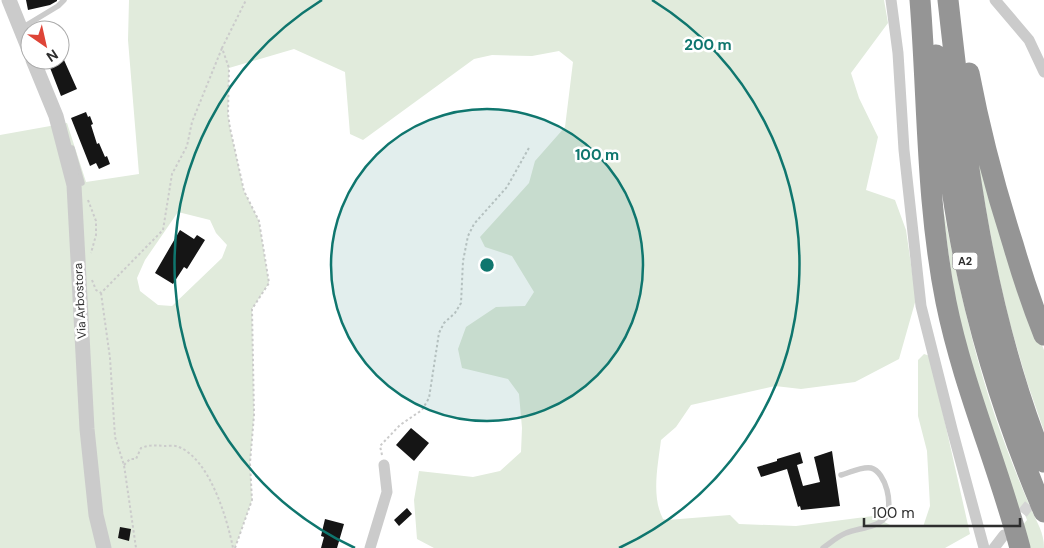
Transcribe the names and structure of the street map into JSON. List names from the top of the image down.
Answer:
{
  "streets": {
    "highway": ["A2"],
    "street": ["Via Arbostora"]
  },
  "scale_bar": "100 m",
  "north": "bottom right",
  "rings": ["200 m", "100 m"]
}
